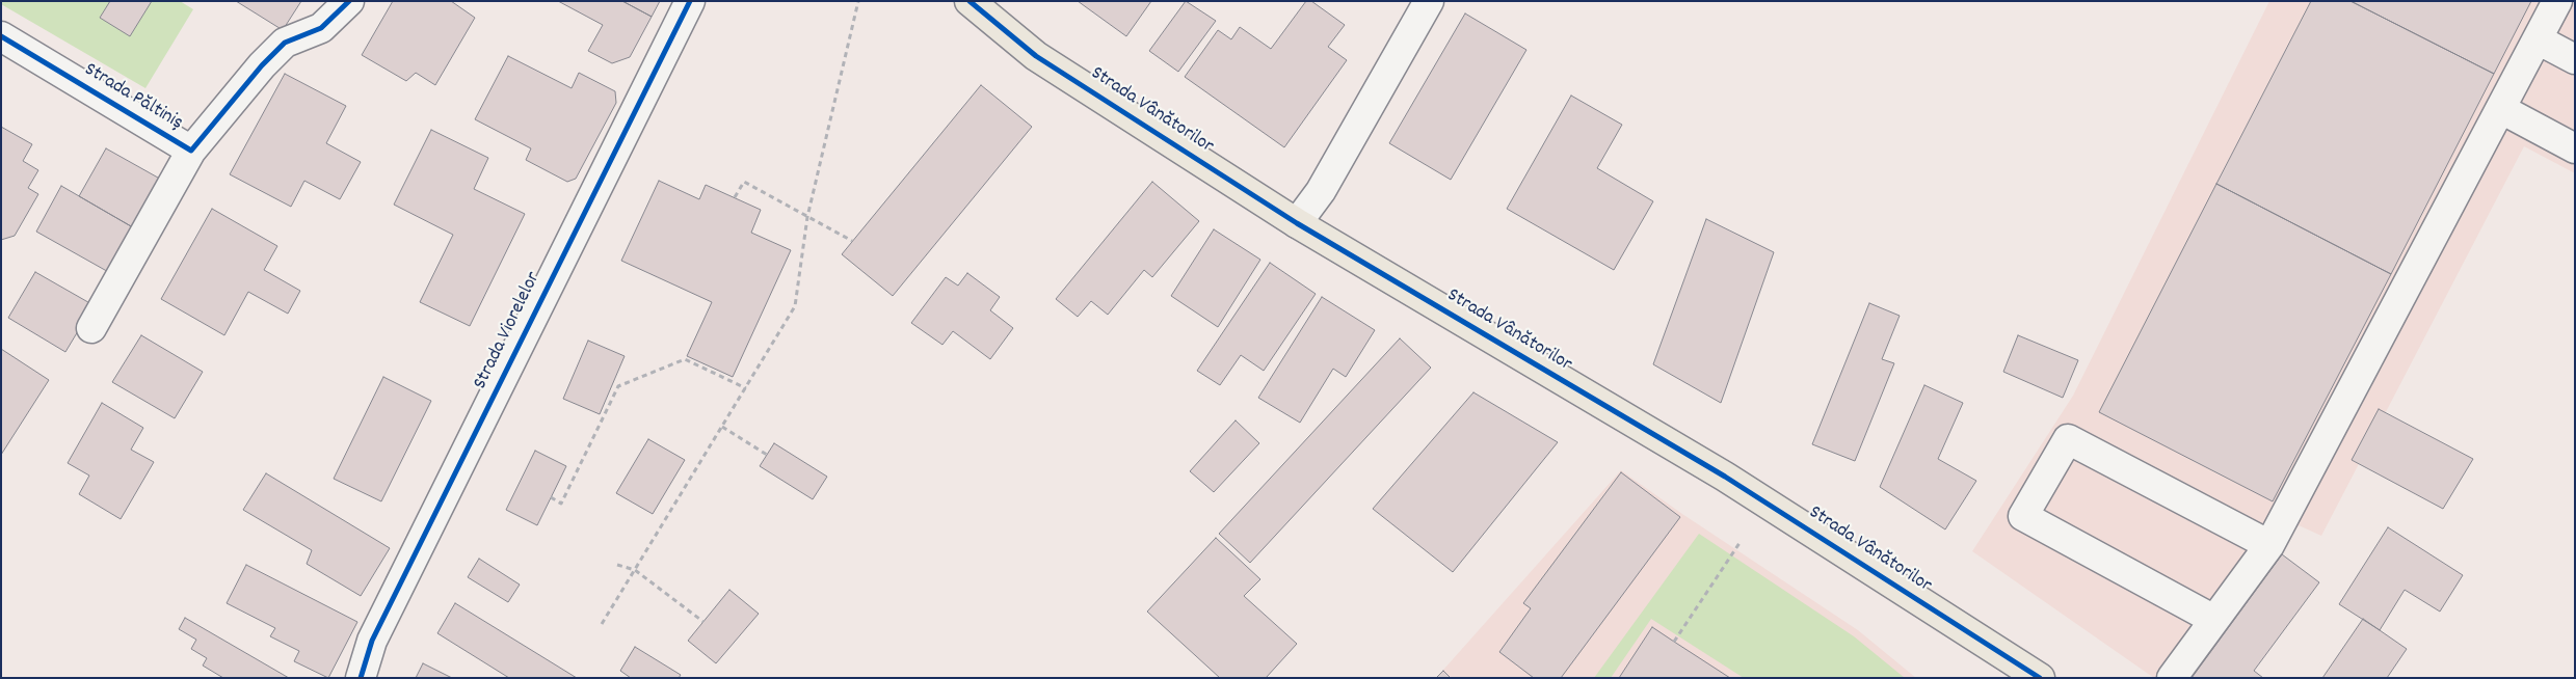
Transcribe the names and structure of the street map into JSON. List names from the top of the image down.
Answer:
{
  "streets": {
    "main road": ["Strada Vânătorilor"],
    "street": ["Strada Păltiniș", "Strada Viorelelor"]
  }
}
